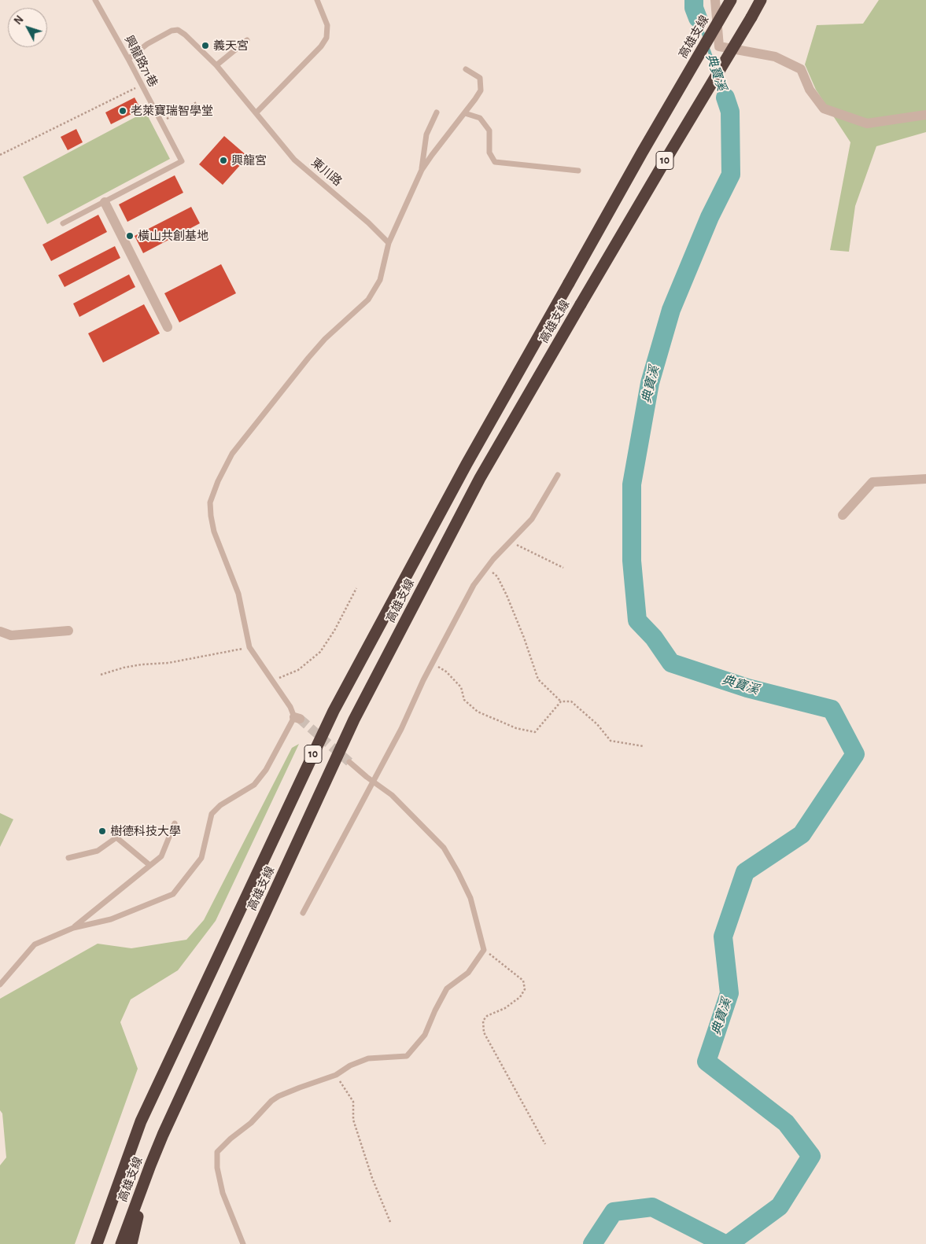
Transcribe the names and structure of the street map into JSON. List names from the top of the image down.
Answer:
{
  "streets": {
    "highway": ["高雄支線", "10"],
    "lane": ["興龍路71巷", "東川路"]
  },
  "crossings": [
    ["興龍路71巷", "東川路"]
  ],
  "water": ["典寶溪"],
  "places": [
    "義天宮",
    "老萊寶瑞智學堂",
    "興龍宮",
    "橫山共創基地",
    "樹德科技大學"
  ],
  "north": "top left"
}
